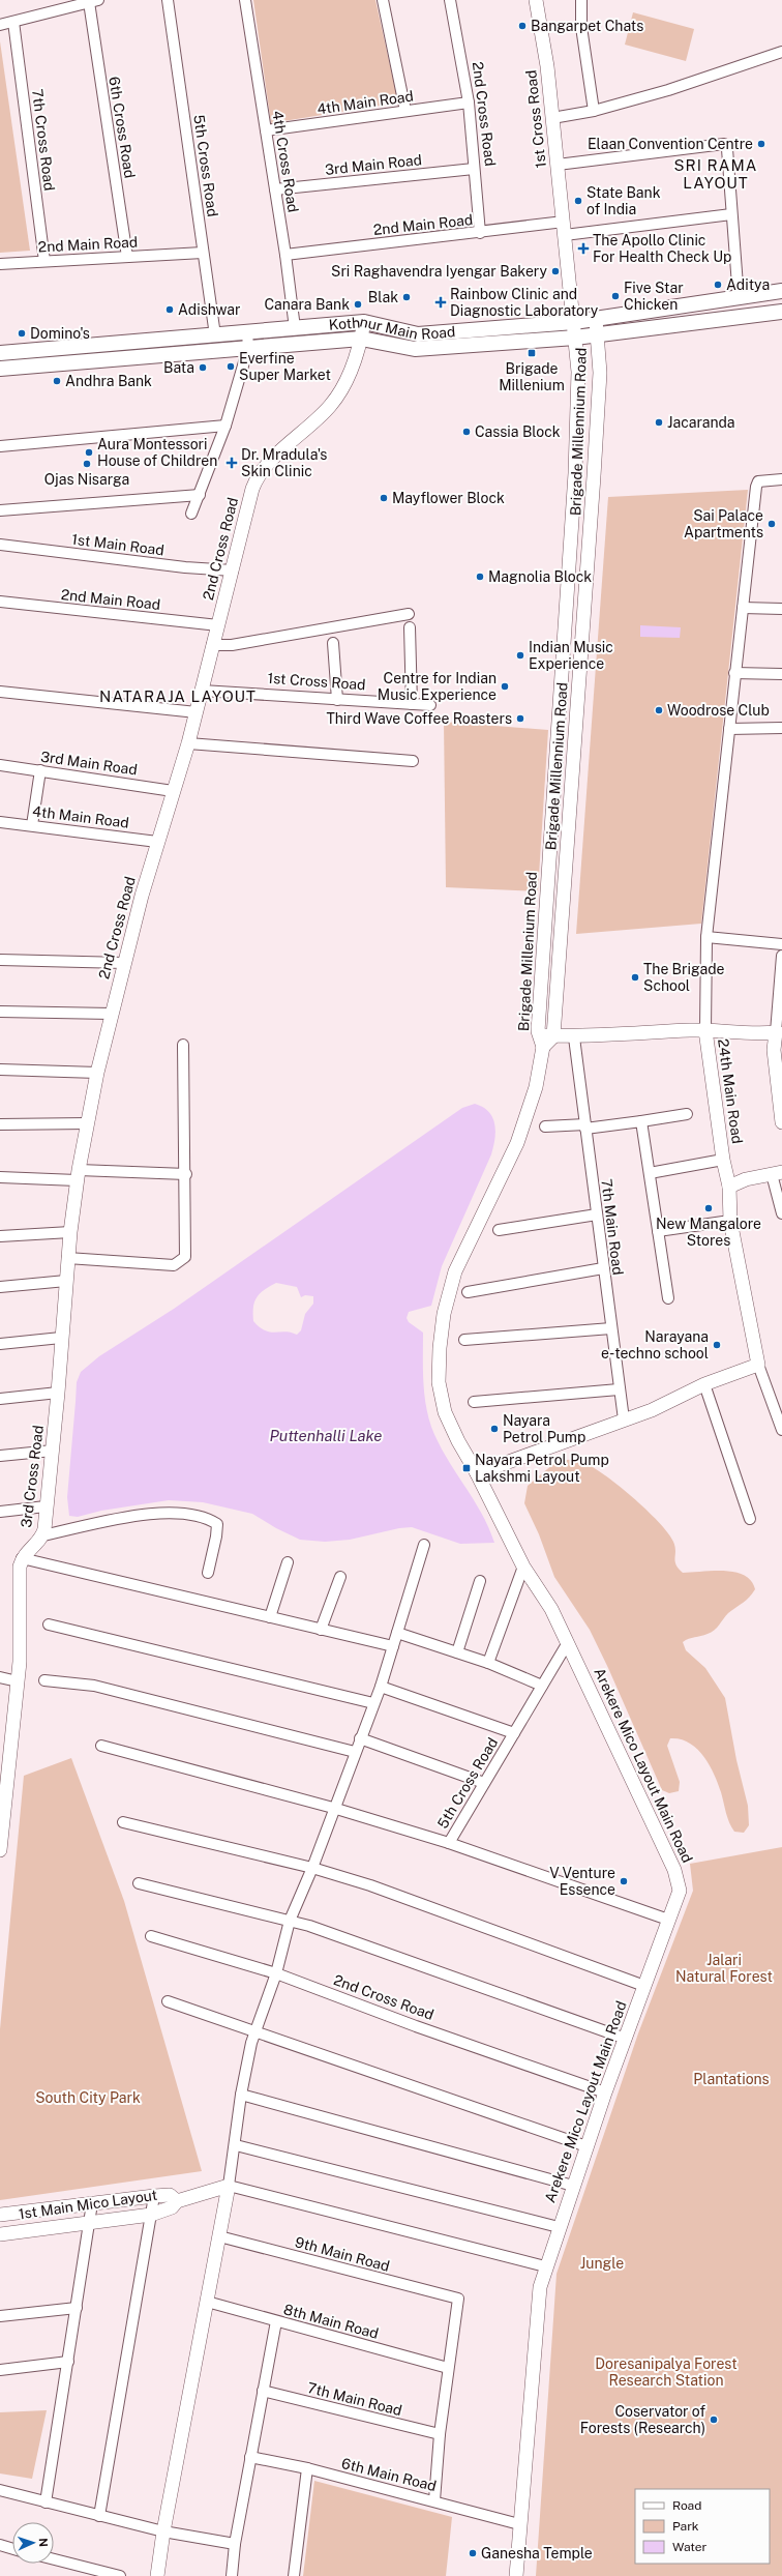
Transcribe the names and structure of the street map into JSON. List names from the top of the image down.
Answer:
{
  "streets": {
    "main road": ["Kothnur Main Road"],
    "street": [
      "4th Main Road",
      "2nd Cross Road",
      "1st Cross Road",
      "6th Cross Road",
      "7th Cross Road",
      "4th Cross Road",
      "3rd Main Road",
      "5th Cross Road",
      "2nd Main Road",
      "Brigade Millennium Road",
      "1st Main Road",
      "Brigade Millenium Road",
      "24th Main Road",
      "7th Main Road",
      "3rd Cross Road",
      "Arekere Mico Layout Main Road",
      "1st Main Mico Layout",
      "9th Main Road",
      "8th Main Road",
      "6th Main Road"
    ]
  },
  "crossings": [
    ["4th Main Road", "2nd Cross Road"],
    ["4th Main Road", "4th Cross Road"],
    ["2nd Cross Road", "1st Cross Road"],
    ["2nd Cross Road", "3rd Main Road"],
    ["2nd Cross Road", "2nd Main Road"],
    ["2nd Cross Road", "Kothnur Main Road"],
    ["2nd Cross Road", "1st Main Road"],
    ["2nd Cross Road", "3rd Cross Road"],
    ["2nd Cross Road", "Arekere Mico Layout Main Road"],
    ["1st Cross Road", "2nd Main Road"],
    ["1st Cross Road", "Kothnur Main Road"],
    ["1st Cross Road", "Brigade Millenium Road"],
    ["6th Cross Road", "2nd Main Road"],
    ["7th Cross Road", "2nd Main Road"],
    ["4th Cross Road", "3rd Main Road"],
    ["4th Cross Road", "2nd Main Road"],
    ["4th Cross Road", "Kothnur Main Road"],
    ["5th Cross Road", "2nd Main Road"],
    ["5th Cross Road", "Kothnur Main Road"],
    ["5th Cross Road", "Arekere Mico Layout Main Road"],
    ["Kothnur Main Road", "Brigade Millennium Road"],
    ["Kothnur Main Road", "Brigade Millenium Road"],
    ["Brigade Millenium Road", "Arekere Mico Layout Main Road"],
    ["Arekere Mico Layout Main Road", "6th Main Road"],
    ["9th Main Road", "8th Main Road"]
  ],
  "districts": ["SRI RAMA LAYOUT", "NATARAJA LAYOUT"],
  "water": ["Puttenhalli Lake"],
  "parks": [
    "Jalari Natural Forest",
    "Plantations",
    "South City Park",
    "Jungle",
    "Doresanipalya Forest Research Station"
  ],
  "places": {
    "other": [
      "Bangarpet Chats",
      "Elaan Convention Centre",
      "State Bank of India",
      "Sri Raghavendra Iyengar Bakery",
      "Aditya",
      "Five Star Chicken",
      "Blak",
      "Canara Bank",
      "Adishwar",
      "Domino's",
      "Everfine Super Market",
      "Bata",
      "Andhra Bank",
      "Jacaranda",
      "Cassia Block",
      "Aura Montessori House of Children",
      "Ojas Nisarga",
      "Mayflower Block",
      "Sai Palace Apartments",
      "Magnolia Block",
      "Indian Music Experience",
      "Centre for Indian Music Experience",
      "Woodrose Club",
      "Third Wave Coffee Roasters",
      "The Brigade School",
      "New Mangalore Stores",
      "Narayana e-techno school",
      "Nayara Petrol Pump",
      "V Venture Essence",
      "Coservator of Forests (Research)",
      "Ganesha Temple"
    ],
    "health": ["The Apollo Clinic For Health Check Up", "Rainbow Clinic and Diagnostic Laboratory", "Dr. Mradula's Skin Clinic"],
    "transit": ["Brigade Millenium", "Nayara Petrol Pump Lakshmi Layout"]
  },
  "legend": ["Road", "Park", "Water"],
  "north": "right"
}
